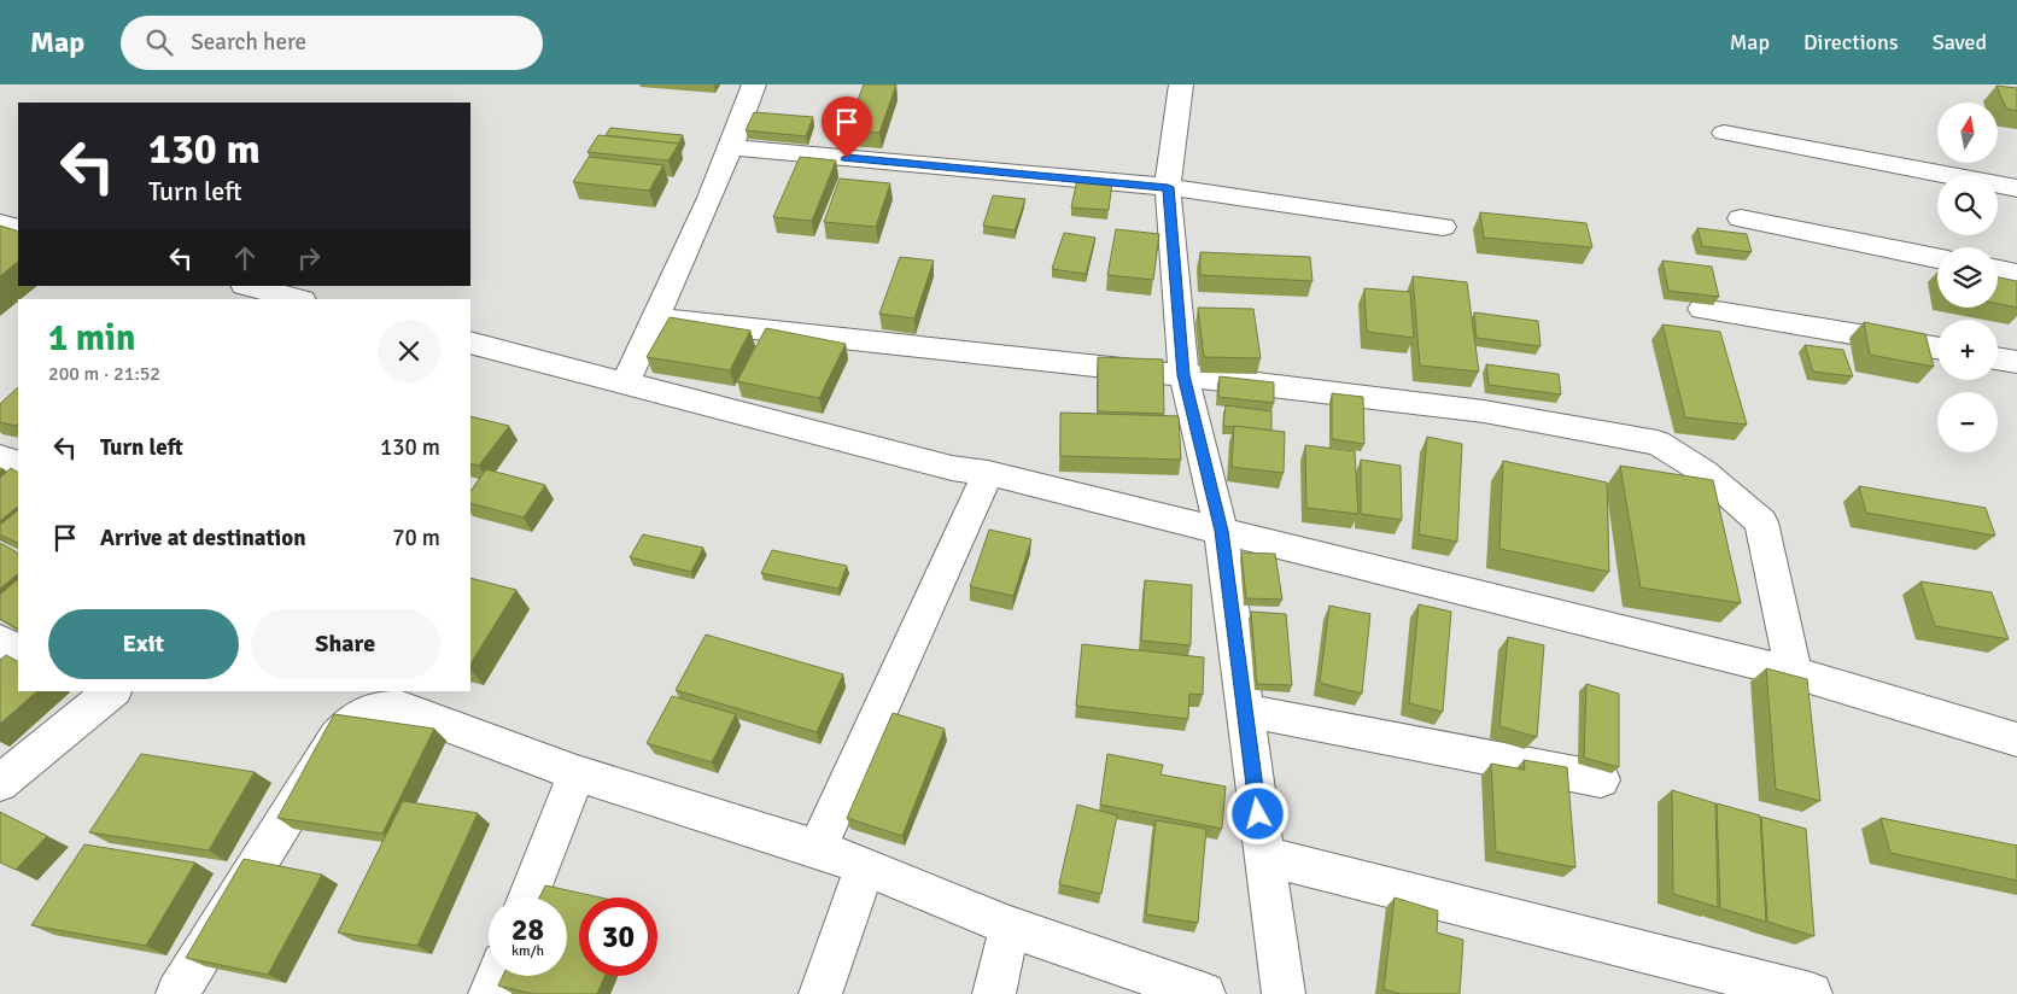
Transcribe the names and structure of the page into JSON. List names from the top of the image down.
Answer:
{
  "north": "top",
  "page": {
    "header": "Map",
    "search": "Search here",
    "nav": ["Map", "Directions", "Saved"],
    "map_buttons": ["+", "−"],
    "turn": ["130 m", "Turn left"],
    "heading": ["1 min", "200 m · 21:52"],
    "list": [
      {
        "name": "Turn left",
        "value": "130 m"
      },
      {
        "name": "Arrive at destination",
        "value": "70 m"
      }
    ],
    "buttons": ["Exit", "Share"],
    "speed": "28 km/h",
    "limit": "30"
  }
}
